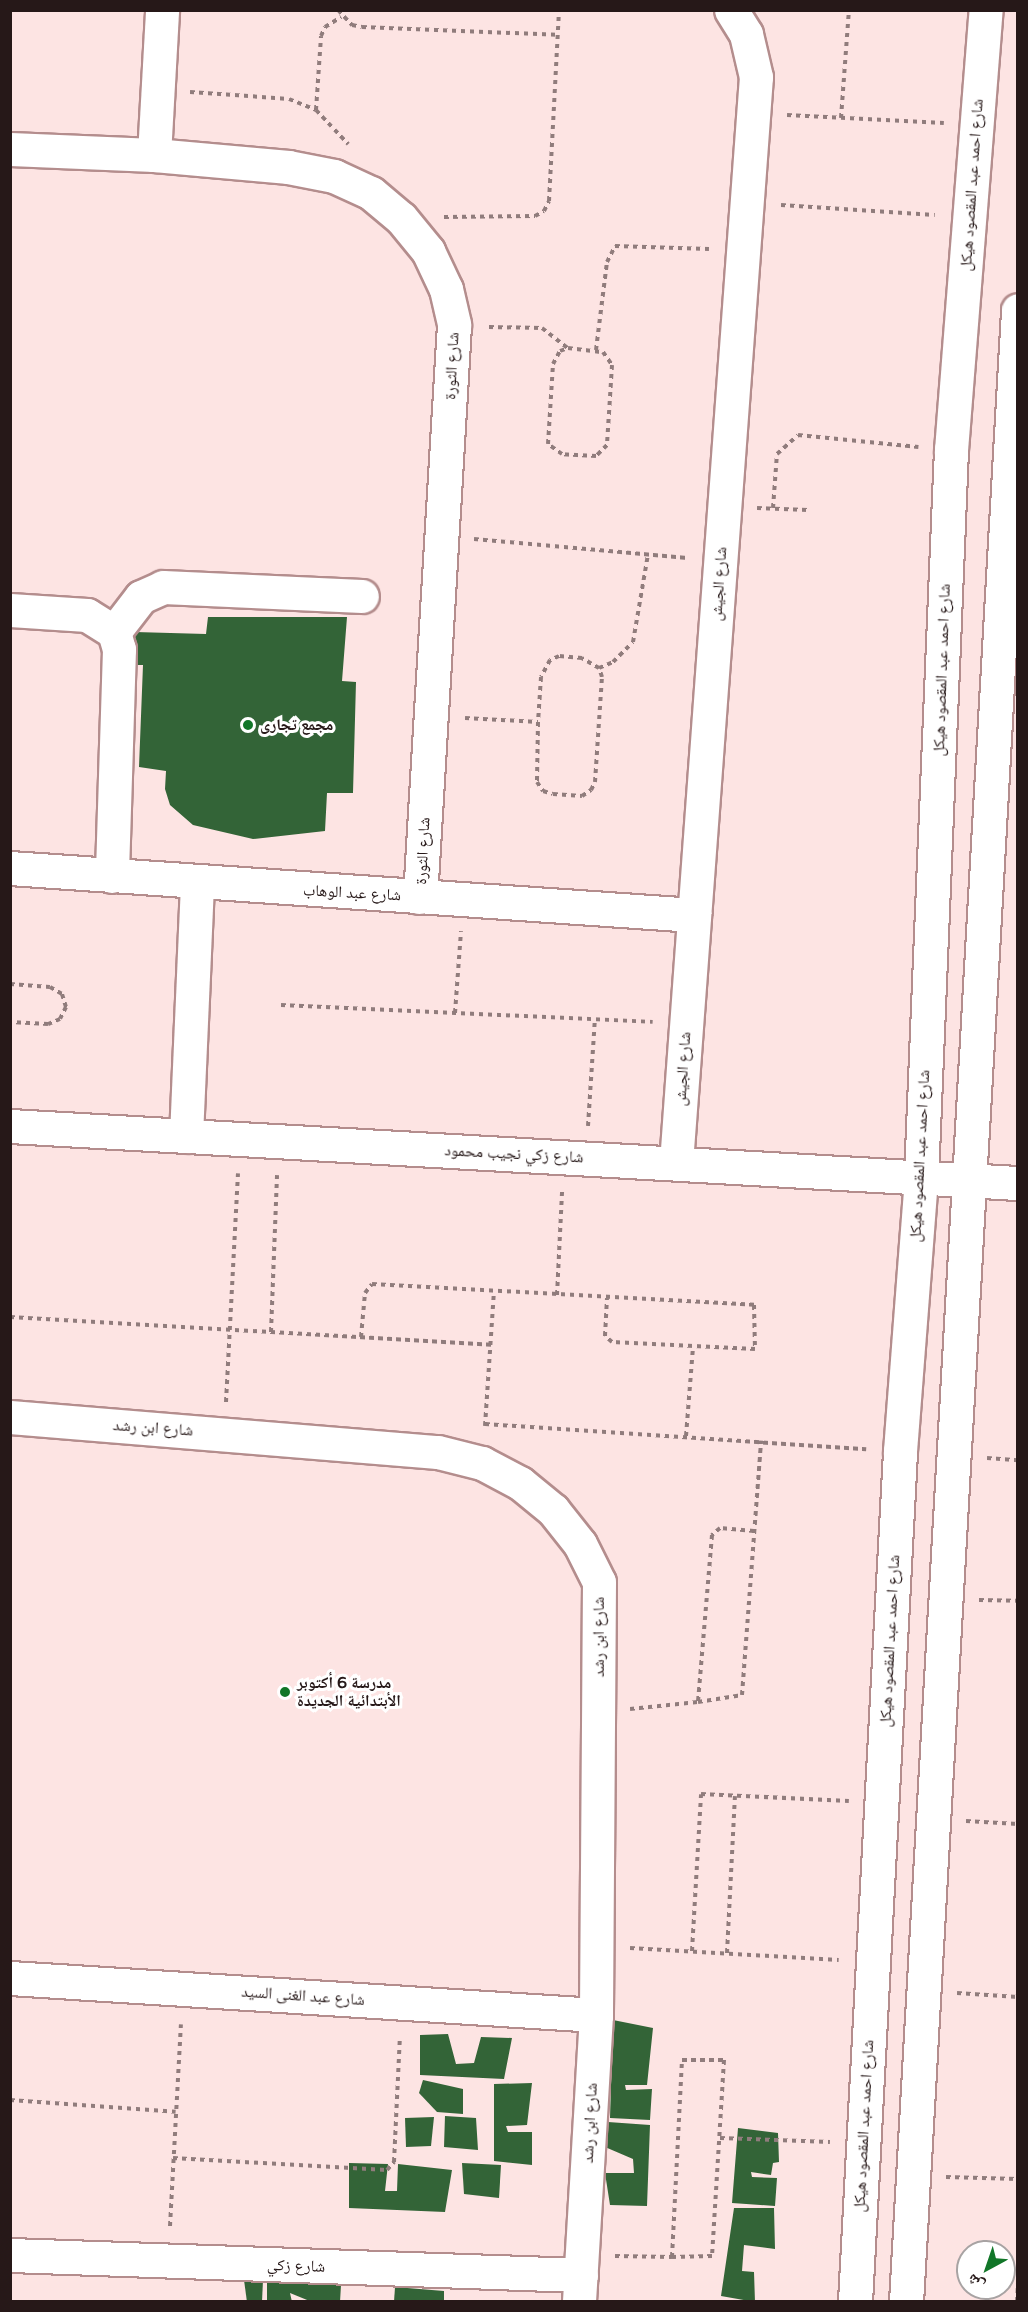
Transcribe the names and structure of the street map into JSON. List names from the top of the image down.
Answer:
{
  "streets": {
    "street": [
      "شارع احمد عبد المقصود هيكل",
      "شارع الثورة",
      "شارع الجيش",
      "شارع عبد الوهاب",
      "شارع زكي نجيب محمود",
      "شارع ابن رشد",
      "شارع عبد الغنى السيد",
      "شارع زكي"
    ]
  },
  "crossings": [
    ["شارع احمد عبد المقصود هيكل", "شارع زكي نجيب محمود"],
    ["شارع الثورة", "شارع عبد الوهاب"],
    ["شارع الجيش", "شارع عبد الوهاب"],
    ["شارع الجيش", "شارع زكي نجيب محمود"],
    ["شارع ابن رشد", "شارع عبد الغنى السيد"],
    ["شارع ابن رشد", "شارع زكي"]
  ],
  "places": ["مجمع تجارى", "مدرسة 6 أكتوبر الأبتدائية الجديدة"],
  "north": "bottom left"
}
